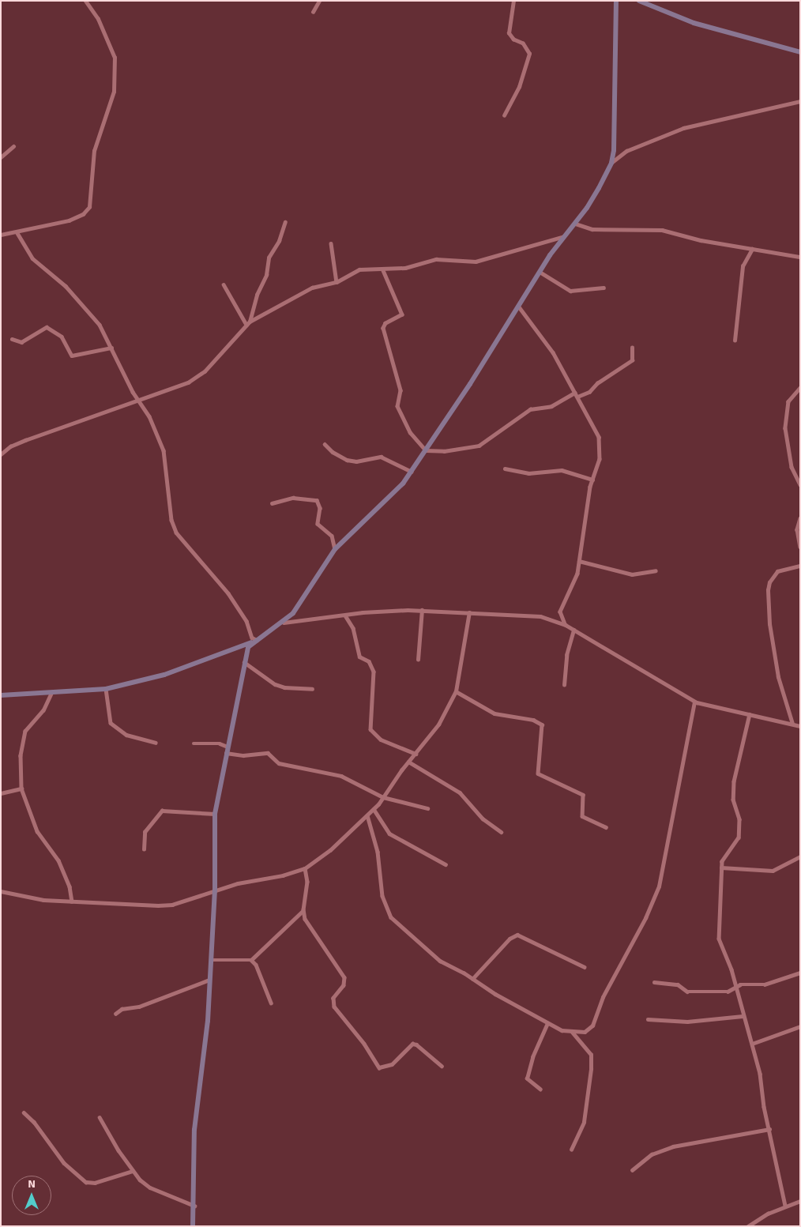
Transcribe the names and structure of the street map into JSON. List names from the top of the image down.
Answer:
{
  "north": "top"
}
